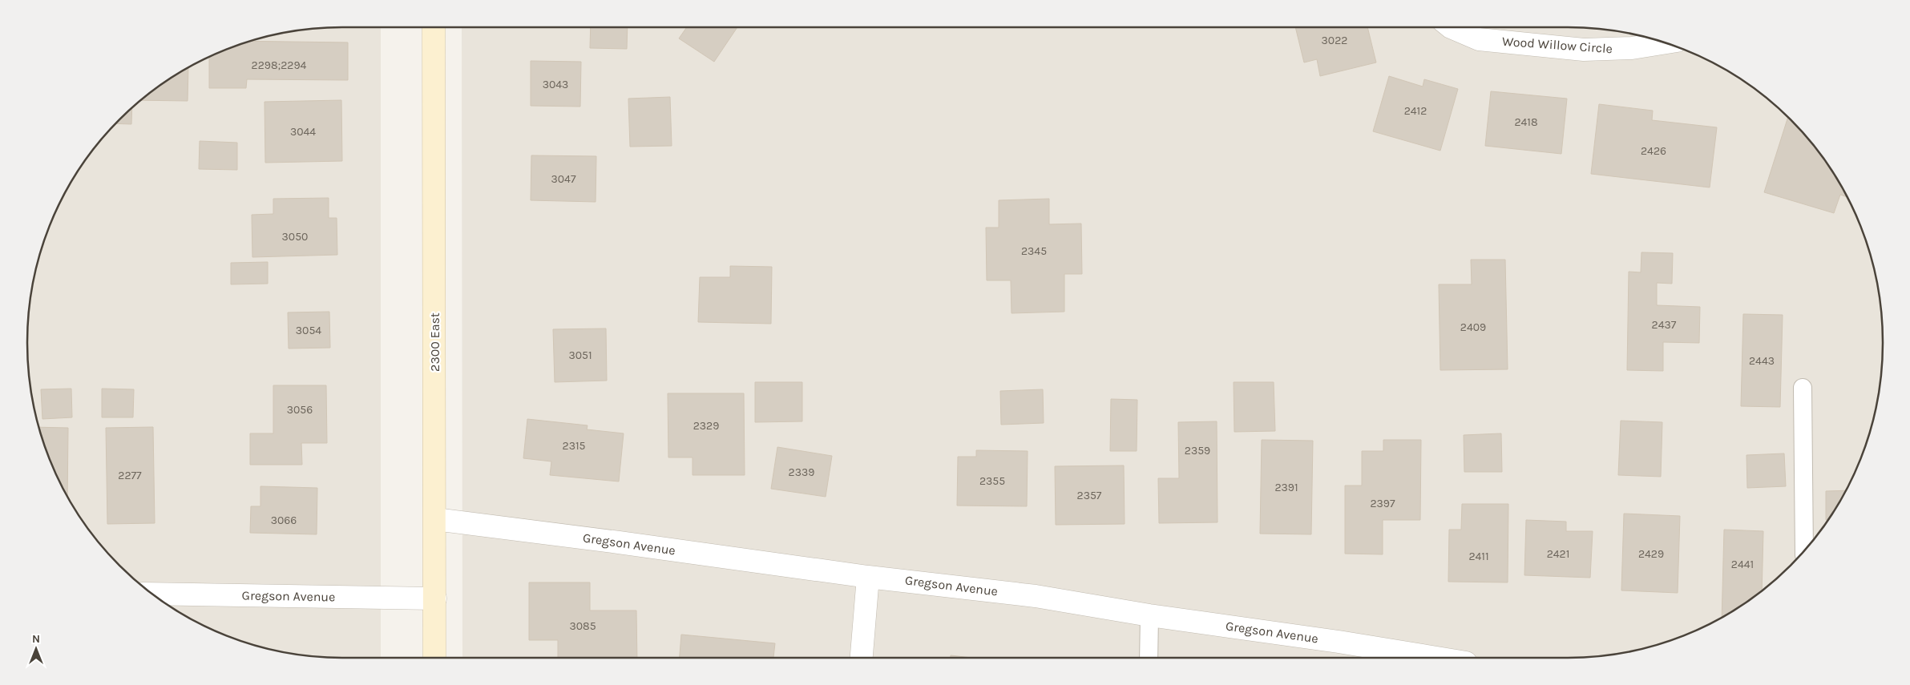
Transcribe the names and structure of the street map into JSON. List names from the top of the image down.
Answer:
{
  "streets": {
    "main road": ["2300 East"],
    "street": ["Wood Willow Circle", "Gregson Avenue"]
  },
  "crossings": [
    ["2300 East", "Gregson Avenue"]
  ],
  "house_numbers": [
    "3022",
    "2298;2294",
    "3043",
    "2412",
    "2418",
    "3044",
    "2426",
    "3047",
    "3050",
    "2345",
    "2437",
    "2409",
    "3054",
    "3051",
    "2443",
    "3056",
    "2329",
    "2315",
    "2359",
    "2339",
    "2277",
    "2355",
    "2391",
    "2357",
    "2397",
    "3066",
    "2421",
    "2429",
    "2411",
    "2441",
    "3085"
  ],
  "north": "top"
}
